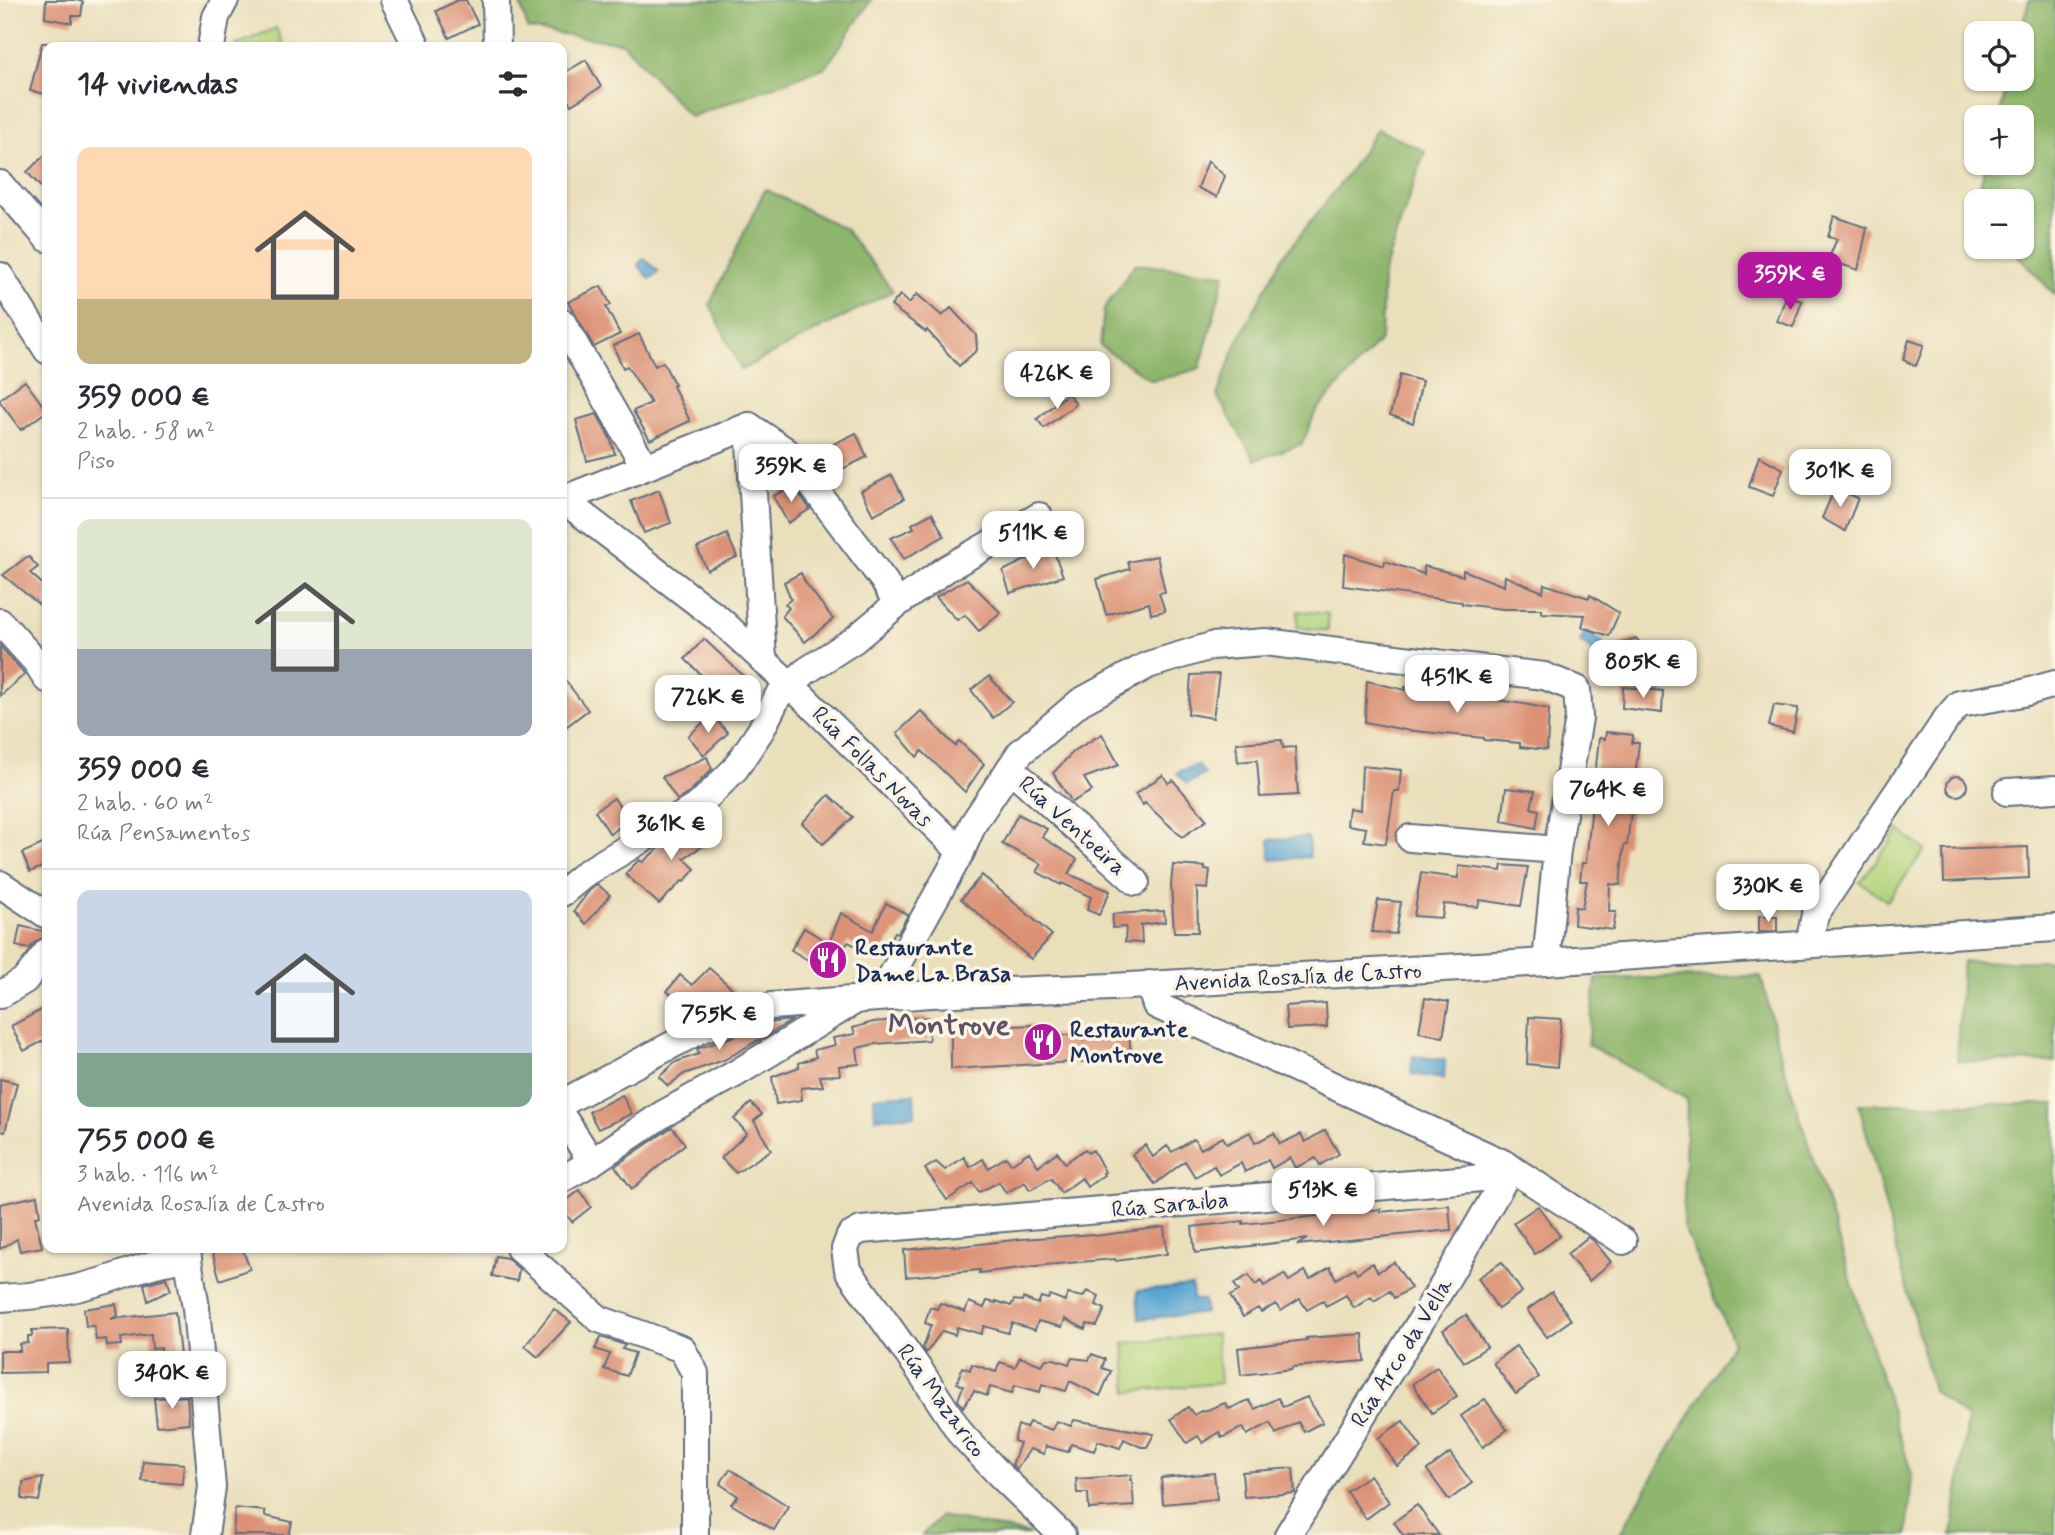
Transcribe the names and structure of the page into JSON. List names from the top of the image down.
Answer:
{
  "streets": {
    "street": [
      "Rúa Follas Novas",
      "Rúa Ventoeira",
      "Avenida Rosalía de Castro",
      "Rúa Saraiba",
      "Rúa Arco da Vella",
      "Rúa Mazarico"
    ]
  },
  "crossings": [
    ["Rúa Follas Novas", "Rúa Ventoeira"],
    ["Rúa Ventoeira", "Avenida Rosalía de Castro"],
    ["Rúa Saraiba", "Rúa Arco da Vella"],
    ["Rúa Saraiba", "Rúa Mazarico"]
  ],
  "districts": ["Montrove"],
  "places": {
    "restaurant": ["Restaurante Dame La Brasa", "Restaurante Montrove"]
  },
  "page": {
    "map_buttons": ["+", "−"],
    "heading": "14 viviendas",
    "list": [
      {
        "name": "359 000 €",
        "note": "2 hab. · 58 m² · Piso"
      },
      {
        "name": "359 000 €",
        "note": "2 hab. · 60 m² · Rúa Pensamentos"
      },
      {
        "name": "755 000 €",
        "note": "3 hab. · 116 m² · Avenida Rosalía de Castro"
      }
    ],
    "price": [
      "359K €",
      "426K €",
      "359K €",
      "301K €",
      "511K €",
      "805K €",
      "451K €",
      "726K €",
      "764K €",
      "361K €",
      "330K €",
      "755K €",
      "513K €",
      "340K €"
    ]
  }
}
